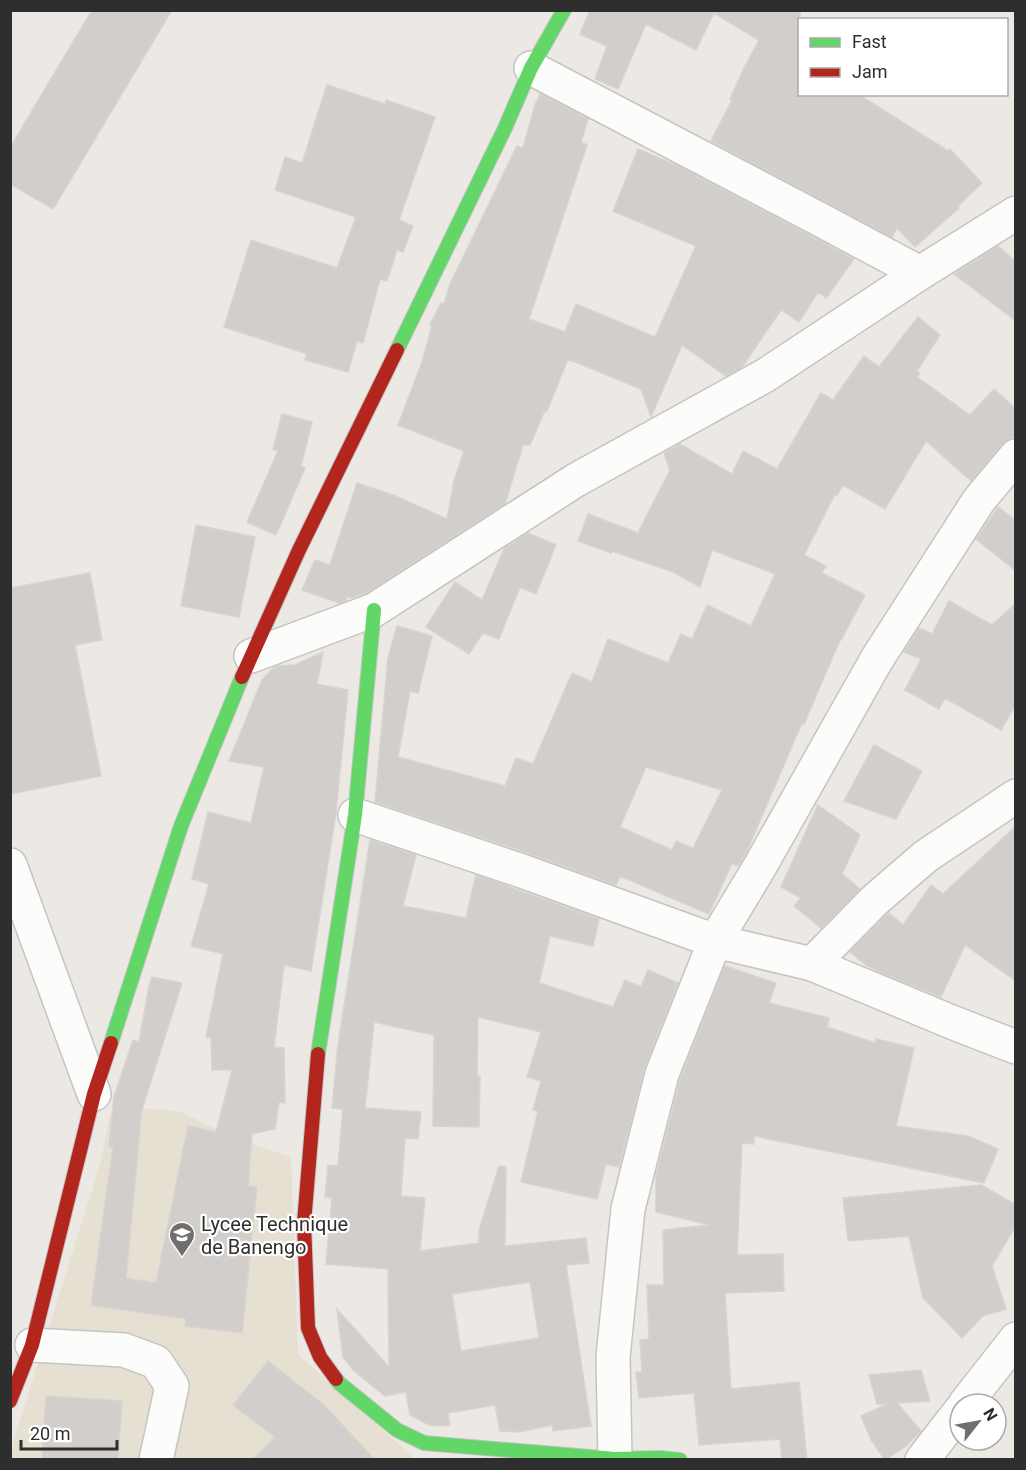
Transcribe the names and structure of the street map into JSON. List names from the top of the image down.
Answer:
{
  "places": {
    "school or university": ["Lycee Technique de Banengo"]
  },
  "legend": ["Fast", "Jam"],
  "scale_bar": "20 m",
  "north": "top right"
}
